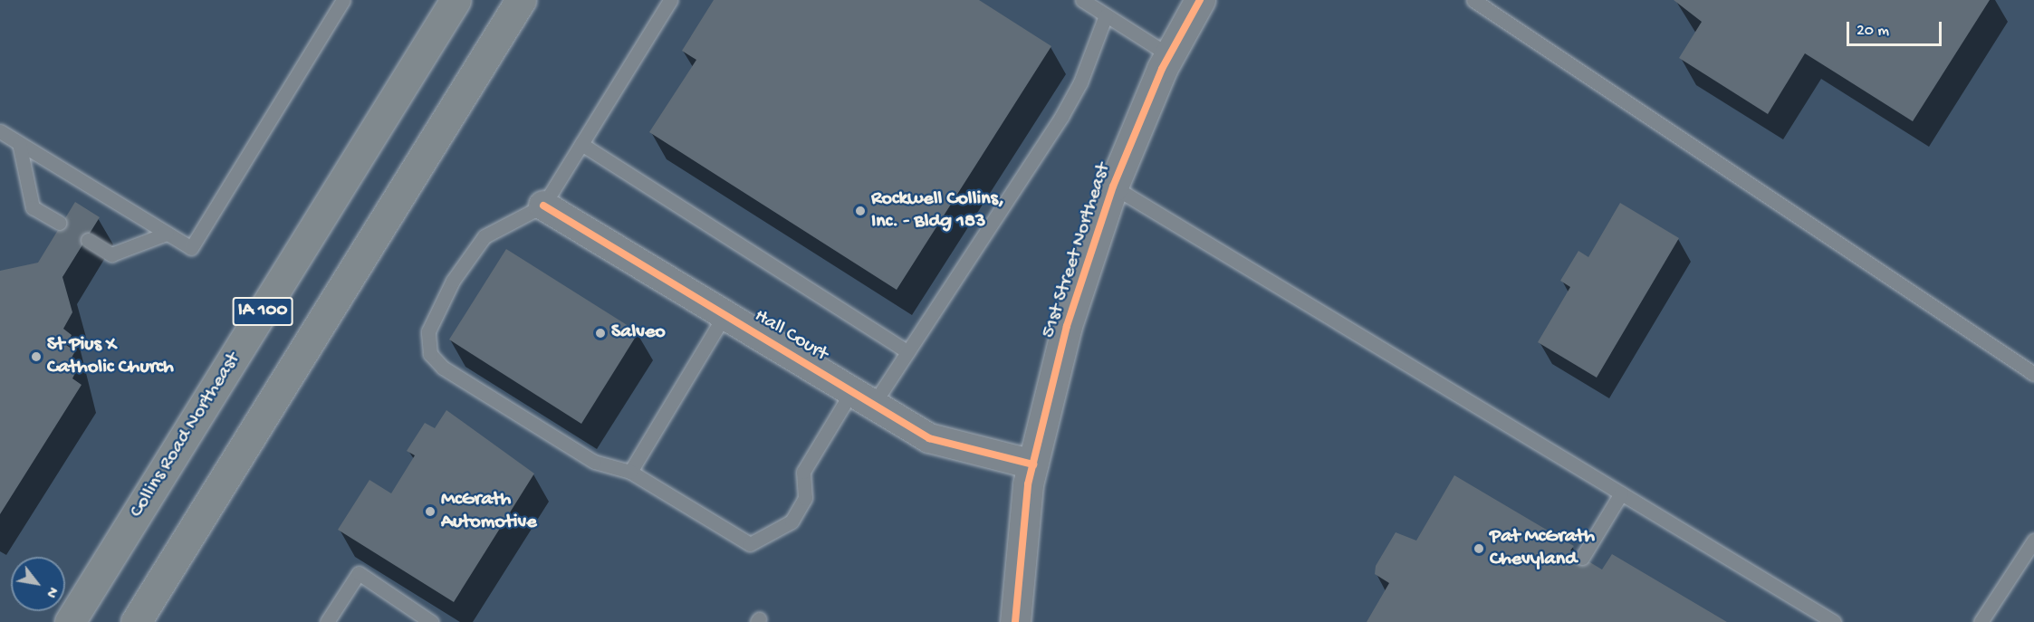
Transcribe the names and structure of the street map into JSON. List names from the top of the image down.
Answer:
{
  "streets": {
    "highway": ["IA 100", "Collins Road Northeast"],
    "street": ["51st Street Northeast", "Hall Court"]
  },
  "crossings": [
    ["51st Street Northeast", "Hall Court"]
  ],
  "places": [
    "Rockwell Collins, Inc. - Bldg 183",
    "Salveo",
    "St Pius X Catholic Church",
    "McGrath Automotive",
    "Pat McGrath Chevyland"
  ],
  "scale_bar": "20 m",
  "north": "bottom right"
}
